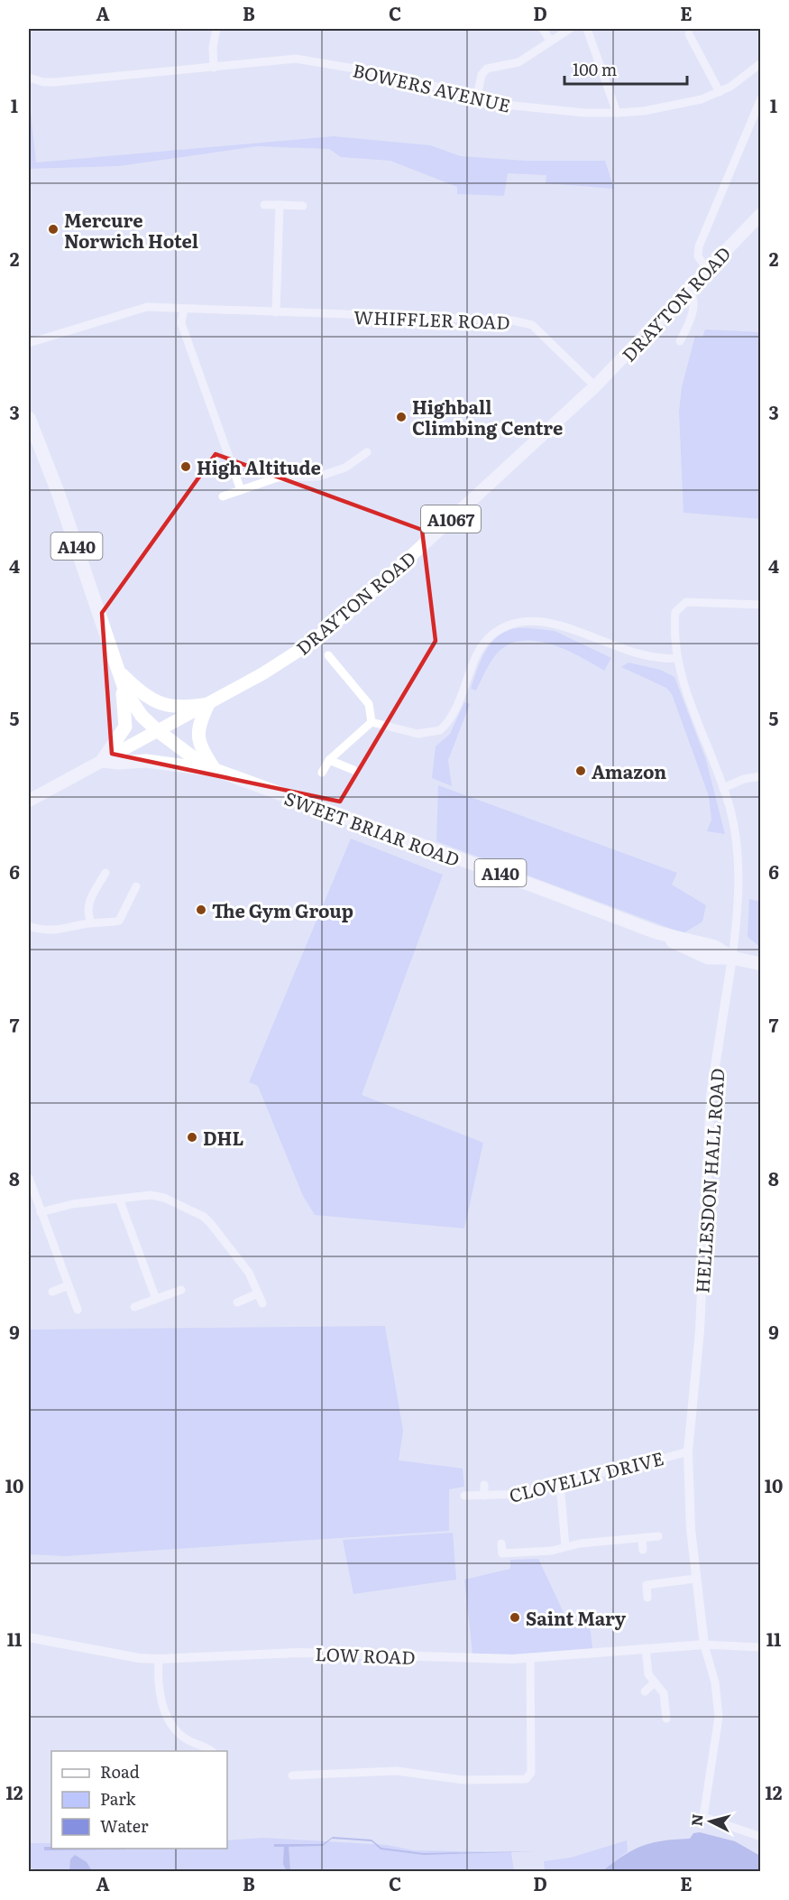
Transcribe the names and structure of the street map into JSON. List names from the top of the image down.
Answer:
{
  "streets": {
    "highway": ["A1067", "A140", "SWEET BRIAR ROAD"],
    "main road": ["DRAYTON ROAD"],
    "street": [
      "BOWERS AVENUE",
      "WHIFFLER ROAD",
      "HELLESDON HALL ROAD",
      "CLOVELLY DRIVE",
      "LOW ROAD"
    ]
  },
  "crossings": [
    ["DRAYTON ROAD", "WHIFFLER ROAD"],
    ["DRAYTON ROAD", "A1067"],
    ["DRAYTON ROAD", "A140"],
    ["DRAYTON ROAD", "SWEET BRIAR ROAD"],
    ["A1067", "A140"],
    ["A1067", "SWEET BRIAR ROAD"],
    ["A140", "SWEET BRIAR ROAD"],
    ["SWEET BRIAR ROAD", "HELLESDON HALL ROAD"],
    ["HELLESDON HALL ROAD", "CLOVELLY DRIVE"],
    ["HELLESDON HALL ROAD", "LOW ROAD"]
  ],
  "places": [
    "Mercure Norwich Hotel",
    "Highball Climbing Centre",
    "High Altitude",
    "Amazon",
    "The Gym Group",
    "DHL",
    "Saint Mary"
  ],
  "legend": ["Road", "Park", "Water"],
  "scale_bar": "100 m",
  "north": "left",
  "grid": {
    "columns": [
      "A",
      "B",
      "C",
      "D",
      "E"
    ],
    "rows": [
      "1",
      "2",
      "3",
      "4",
      "5",
      "6",
      "7",
      "8",
      "9",
      "10",
      "11",
      "12"
    ]
  }
}
